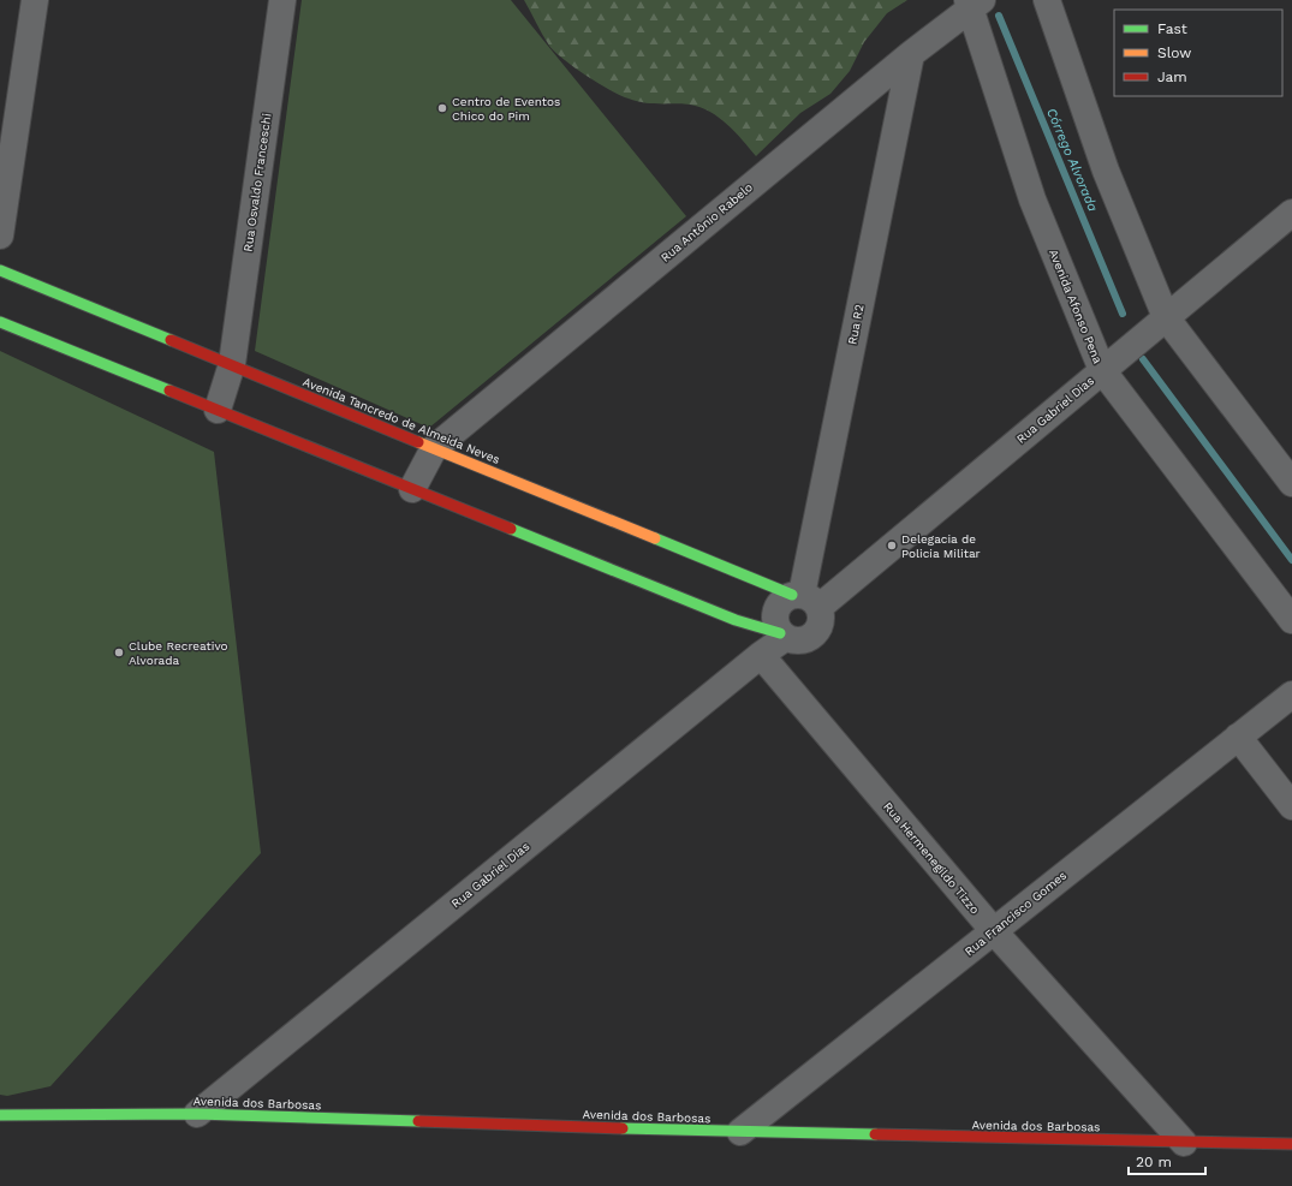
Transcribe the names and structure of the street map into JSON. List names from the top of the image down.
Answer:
{
  "streets": {
    "street": [
      "Rua Osvaldo Franceschi",
      "Rua Antônio Rabelo",
      "Avenida Afonso Pena",
      "Rua R2",
      "Rua Gabriel Dias",
      "Avenida Tancredo de Almeida Neves",
      "Rua Hermenegildo Tizzo",
      "Rua Francisco Gomes",
      "Avenida dos Barbosas"
    ]
  },
  "crossings": [
    ["Rua Osvaldo Franceschi", "Avenida Tancredo de Almeida Neves"],
    ["Rua Antônio Rabelo", "Avenida Afonso Pena"],
    ["Rua Antônio Rabelo", "Rua R2"],
    ["Rua Antônio Rabelo", "Avenida Tancredo de Almeida Neves"],
    ["Avenida Afonso Pena", "Rua Gabriel Dias"],
    ["Rua R2", "Rua Gabriel Dias"],
    ["Rua R2", "Avenida Tancredo de Almeida Neves"],
    ["Rua Gabriel Dias", "Avenida Tancredo de Almeida Neves"],
    ["Rua Gabriel Dias", "Rua Hermenegildo Tizzo"],
    ["Rua Gabriel Dias", "Avenida dos Barbosas"],
    ["Rua Hermenegildo Tizzo", "Rua Francisco Gomes"],
    ["Rua Hermenegildo Tizzo", "Avenida dos Barbosas"],
    ["Rua Francisco Gomes", "Avenida dos Barbosas"]
  ],
  "water": ["Córrego Alvorada"],
  "places": ["Centro de Eventos Chico do Pim", "Delegacia de Policia Militar", "Clube Recreativo Alvorada"],
  "legend": ["Fast", "Slow", "Jam"],
  "scale_bar": "20 m"
}
